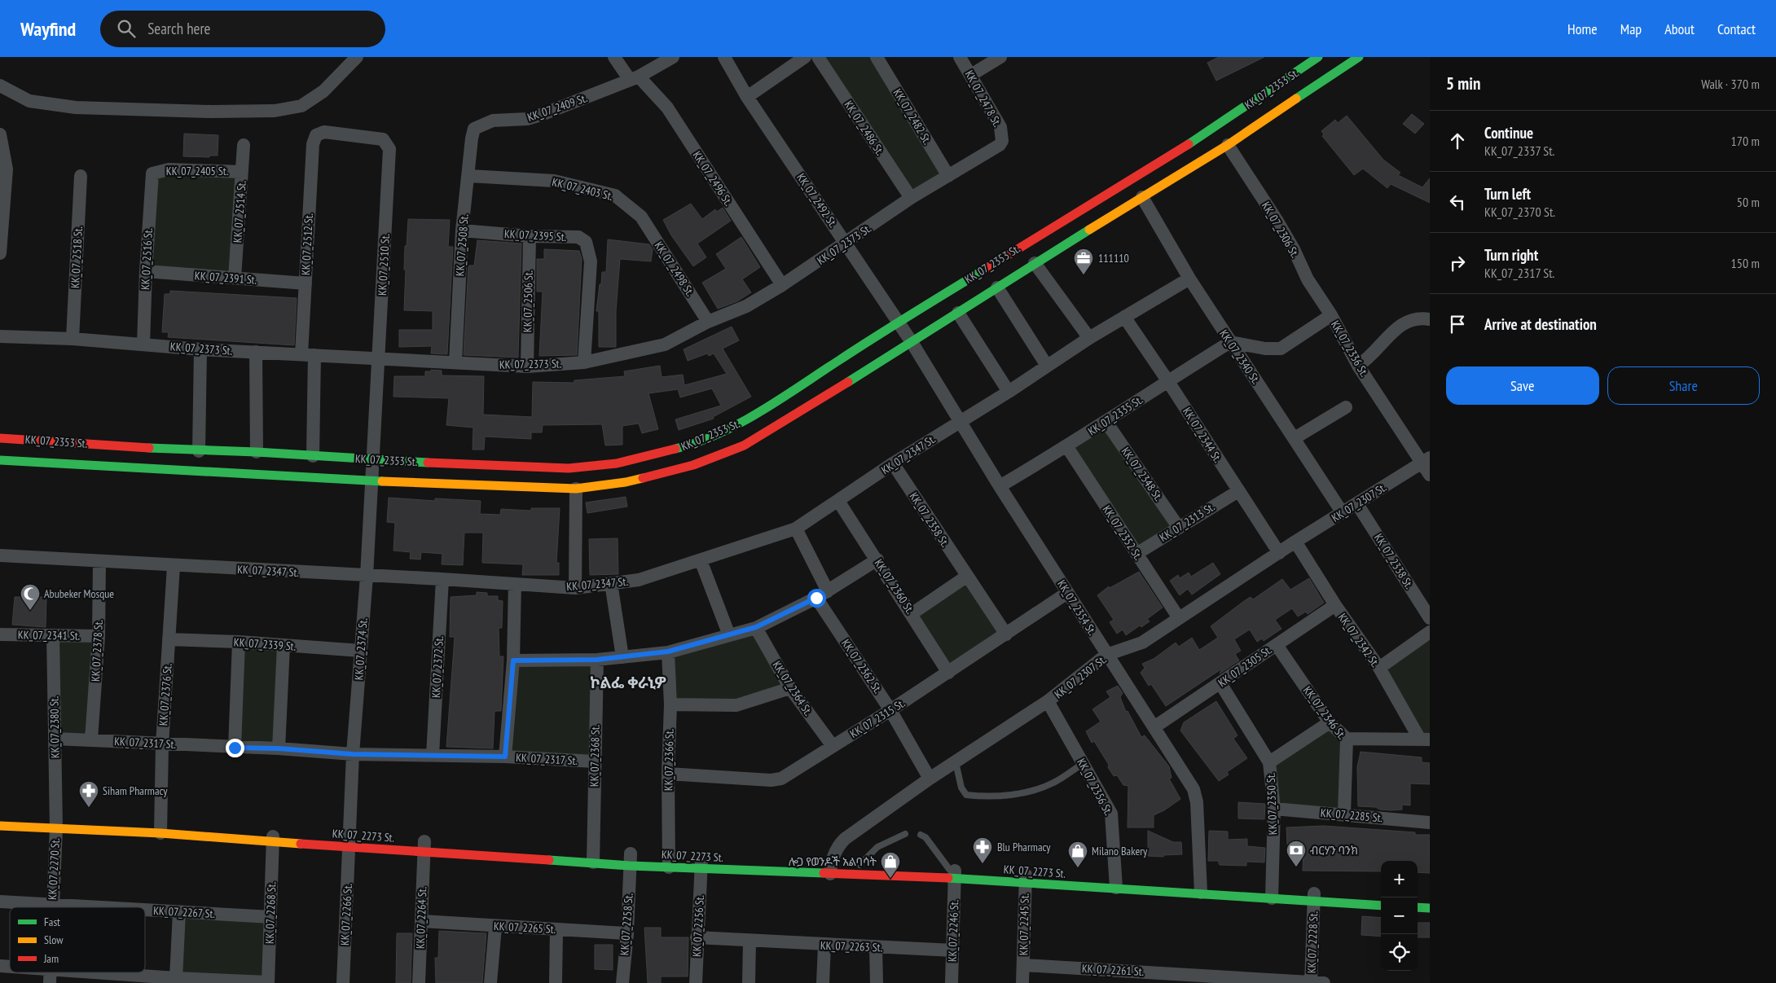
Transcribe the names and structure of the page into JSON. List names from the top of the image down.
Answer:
{
  "streets": {
    "street": [
      "KK_07_2353 St.",
      "KK_07_2478 St.",
      "KK_07_2409 St.",
      "KK_07_2482 St.",
      "KK_07_2486 St.",
      "KK_07_2405 St.",
      "KK_07_2496 St.",
      "KK_07_2403 St.",
      "KK_07_2492 St.",
      "KK_07_2514 St.",
      "KK_07_2306 St.",
      "KK_07_2395 St.",
      "KK_07_2512 St.",
      "KK_07_2373 St.",
      "KK_07_2508 St.",
      "KK_07_2518 St.",
      "KK_07_2516 St.",
      "KK_07_2510 St.",
      "KK_07_2498 St.",
      "KK_07_2391 St.",
      "KK_07_2506 St.",
      "KK_07_2336 St.",
      "KK_07_2340 St.",
      "KK_07_2335 St.",
      "KK_07_2344 St.",
      "KK_07_2347 St.",
      "KK_07_2348 St.",
      "KK_07_2307 St.",
      "KK_07_2358 St.",
      "KK_07_2313 St.",
      "KK_07_2352 St.",
      "KK_07_2338 St.",
      "KK_07_2360 St.",
      "KK_07_2354 St.",
      "KK_07_2341 St.",
      "KK_07_2342 St.",
      "KK_07_2339 St.",
      "KK_07_2374 St.",
      "KK_07_2378 St.",
      "KK_07_2362 St.",
      "KK_07_2305 St.",
      "KK_07_2372 St.",
      "KK_07_2364 St.",
      "KK_07_2376 St.",
      "KK_07_2346 St.",
      "KK_07_2315 St.",
      "KK_07_2380 St.",
      "KK_07_2317 St.",
      "KK_07_2368 St.",
      "KK_07_2366 St.",
      "KK_07_2356 St.",
      "KK_07_2350 St.",
      "KK_07_2285 St.",
      "KK_07_2273 St.",
      "KK_07_2270 St.",
      "KK_07_2267 St.",
      "KK_07_2268 St.",
      "KK_07_2266 St.",
      "KK_07_2264 St.",
      "KK_07_2258 St.",
      "KK_07_2245 St.",
      "KK_07_2256 St.",
      "KK_07_2265 St.",
      "KK_07_2246 St.",
      "KK_07_2228 St.",
      "KK_07_2263 St.",
      "KK_07_2261 St."
    ]
  },
  "crossings": [
    ["KK_07_2353 St.", "KK_07_2492 St."],
    ["KK_07_2353 St.", "KK_07_2306 St."],
    ["KK_07_2353 St.", "KK_07_2512 St."],
    ["KK_07_2353 St.", "KK_07_2510 St."],
    ["KK_07_2353 St.", "KK_07_2340 St."],
    ["KK_07_2353 St.", "KK_07_2347 St."],
    ["KK_07_2353 St.", "KK_07_2354 St."],
    ["KK_07_2353 St.", "KK_07_2374 St."],
    ["KK_07_2478 St.", "KK_07_2373 St."],
    ["KK_07_2409 St.", "KK_07_2496 St."],
    ["KK_07_2409 St.", "KK_07_2508 St."],
    ["KK_07_2482 St.", "KK_07_2373 St."],
    ["KK_07_2486 St.", "KK_07_2373 St."],
    ["KK_07_2405 St.", "KK_07_2514 St."],
    ["KK_07_2405 St.", "KK_07_2516 St."],
    ["KK_07_2496 St.", "KK_07_2373 St."],
    ["KK_07_2403 St.", "KK_07_2508 St."],
    ["KK_07_2403 St.", "KK_07_2498 St."],
    ["KK_07_2492 St.", "KK_07_2373 St."],
    ["KK_07_2492 St.", "KK_07_2354 St."],
    ["KK_07_2514 St.", "KK_07_2391 St."],
    ["KK_07_2306 St.", "KK_07_2336 St."],
    ["KK_07_2395 St.", "KK_07_2373 St."],
    ["KK_07_2395 St.", "KK_07_2508 St."],
    ["KK_07_2395 St.", "KK_07_2506 St."],
    ["KK_07_2512 St.", "KK_07_2373 St."],
    ["KK_07_2512 St.", "KK_07_2510 St."],
    ["KK_07_2512 St.", "KK_07_2391 St."],
    ["KK_07_2373 St.", "KK_07_2508 St."],
    ["KK_07_2373 St.", "KK_07_2518 St."],
    ["KK_07_2373 St.", "KK_07_2516 St."],
    ["KK_07_2373 St.", "KK_07_2510 St."],
    ["KK_07_2373 St.", "KK_07_2498 St."],
    ["KK_07_2373 St.", "KK_07_2506 St."],
    ["KK_07_2516 St.", "KK_07_2391 St."],
    ["KK_07_2510 St.", "KK_07_2374 St."],
    ["KK_07_2336 St.", "KK_07_2340 St."],
    ["KK_07_2336 St.", "KK_07_2335 St."],
    ["KK_07_2336 St.", "KK_07_2307 St."],
    ["KK_07_2340 St.", "KK_07_2335 St."],
    ["KK_07_2340 St.", "KK_07_2347 St."],
    ["KK_07_2340 St.", "KK_07_2307 St."],
    ["KK_07_2335 St.", "KK_07_2344 St."],
    ["KK_07_2335 St.", "KK_07_2348 St."],
    ["KK_07_2335 St.", "KK_07_2352 St."],
    ["KK_07_2335 St.", "KK_07_2354 St."],
    ["KK_07_2344 St.", "KK_07_2347 St."],
    ["KK_07_2344 St.", "KK_07_2307 St."],
    ["KK_07_2344 St.", "KK_07_2313 St."],
    ["KK_07_2347 St.", "KK_07_2358 St."],
    ["KK_07_2347 St.", "KK_07_2360 St."],
    ["KK_07_2347 St.", "KK_07_2354 St."],
    ["KK_07_2347 St.", "KK_07_2374 St."],
    ["KK_07_2347 St.", "KK_07_2378 St."],
    ["KK_07_2347 St.", "KK_07_2372 St."],
    ["KK_07_2347 St.", "KK_07_2376 St."],
    ["KK_07_2348 St.", "KK_07_2313 St."],
    ["KK_07_2307 St.", "KK_07_2352 St."],
    ["KK_07_2307 St.", "KK_07_2338 St."],
    ["KK_07_2307 St.", "KK_07_2354 St."],
    ["KK_07_2307 St.", "KK_07_2342 St."],
    ["KK_07_2307 St.", "KK_07_2362 St."],
    ["KK_07_2307 St.", "KK_07_2356 St."],
    ["KK_07_2307 St.", "KK_07_2273 St."],
    ["KK_07_2358 St.", "KK_07_2315 St."],
    ["KK_07_2313 St.", "KK_07_2352 St."],
    ["KK_07_2360 St.", "KK_07_2315 St."],
    ["KK_07_2354 St.", "KK_07_2305 St."],
    ["KK_07_2354 St.", "KK_07_2315 St."],
    ["KK_07_2354 St.", "KK_07_2273 St."],
    ["KK_07_2341 St.", "KK_07_2378 St."],
    ["KK_07_2341 St.", "KK_07_2380 St."],
    ["KK_07_2342 St.", "KK_07_2305 St."],
    ["KK_07_2339 St.", "KK_07_2374 St."],
    ["KK_07_2339 St.", "KK_07_2376 St."],
    ["KK_07_2374 St.", "KK_07_2317 St."],
    ["KK_07_2374 St.", "KK_07_2273 St."],
    ["KK_07_2374 St.", "KK_07_2266 St."],
    ["KK_07_2378 St.", "KK_07_2317 St."],
    ["KK_07_2362 St.", "KK_07_2315 St."],
    ["KK_07_2305 St.", "KK_07_2346 St."],
    ["KK_07_2305 St.", "KK_07_2350 St."],
    ["KK_07_2372 St.", "KK_07_2317 St."],
    ["KK_07_2364 St.", "KK_07_2315 St."],
    ["KK_07_2376 St.", "KK_07_2317 St."],
    ["KK_07_2376 St.", "KK_07_2273 St."],
    ["KK_07_2346 St.", "KK_07_2285 St."],
    ["KK_07_2315 St.", "KK_07_2366 St."],
    ["KK_07_2380 St.", "KK_07_2317 St."],
    ["KK_07_2380 St.", "KK_07_2273 St."],
    ["KK_07_2380 St.", "KK_07_2270 St."],
    ["KK_07_2317 St.", "KK_07_2368 St."],
    ["KK_07_2368 St.", "KK_07_2273 St."],
    ["KK_07_2366 St.", "KK_07_2273 St."],
    ["KK_07_2356 St.", "KK_07_2273 St."],
    ["KK_07_2350 St.", "KK_07_2285 St."],
    ["KK_07_2350 St.", "KK_07_2273 St."],
    ["KK_07_2273 St.", "KK_07_2270 St."],
    ["KK_07_2273 St.", "KK_07_2268 St."],
    ["KK_07_2273 St.", "KK_07_2266 St."],
    ["KK_07_2273 St.", "KK_07_2264 St."],
    ["KK_07_2273 St.", "KK_07_2258 St."],
    ["KK_07_2273 St.", "KK_07_2245 St."],
    ["KK_07_2273 St.", "KK_07_2256 St."],
    ["KK_07_2273 St.", "KK_07_2246 St."],
    ["KK_07_2273 St.", "KK_07_2228 St."],
    ["KK_07_2270 St.", "KK_07_2267 St."],
    ["KK_07_2267 St.", "KK_07_2268 St."],
    ["KK_07_2264 St.", "KK_07_2265 St."],
    ["KK_07_2258 St.", "KK_07_2265 St."],
    ["KK_07_2245 St.", "KK_07_2261 St."],
    ["KK_07_2256 St.", "KK_07_2263 St."],
    ["KK_07_2246 St.", "KK_07_2263 St."],
    ["KK_07_2228 St.", "KK_07_2261 St."]
  ],
  "districts": ["ኮልፌ ቀራኒዎ"],
  "places": {
    "office": ["111110"],
    "mosque": ["Abubeker Mosque"],
    "pharmacy": ["Siham Pharmacy", "Blu Pharmacy"],
    "bank": ["ብርሃን ባንክ"],
    "shop": ["Milano Bakery", "ሎጋ የወንዶች አልባሳት"]
  },
  "legend": ["Fast", "Slow", "Jam"],
  "page": {
    "header": "Wayfind",
    "search": "Search here",
    "nav": [
      "Home",
      "Map",
      "About",
      "Contact"
    ],
    "heading": ["5 min", "Walk · 370 m"],
    "list": [
      ["Continue", "KK_07_2337 St.", "170 m"],
      ["Turn left", "KK_07_2370 St.", "50 m"],
      ["Turn right", "KK_07_2317 St.", "150 m"],
      "Arrive at destination"
    ],
    "buttons": ["Save", "Share"],
    "map_buttons": ["+", "−"]
  }
}
